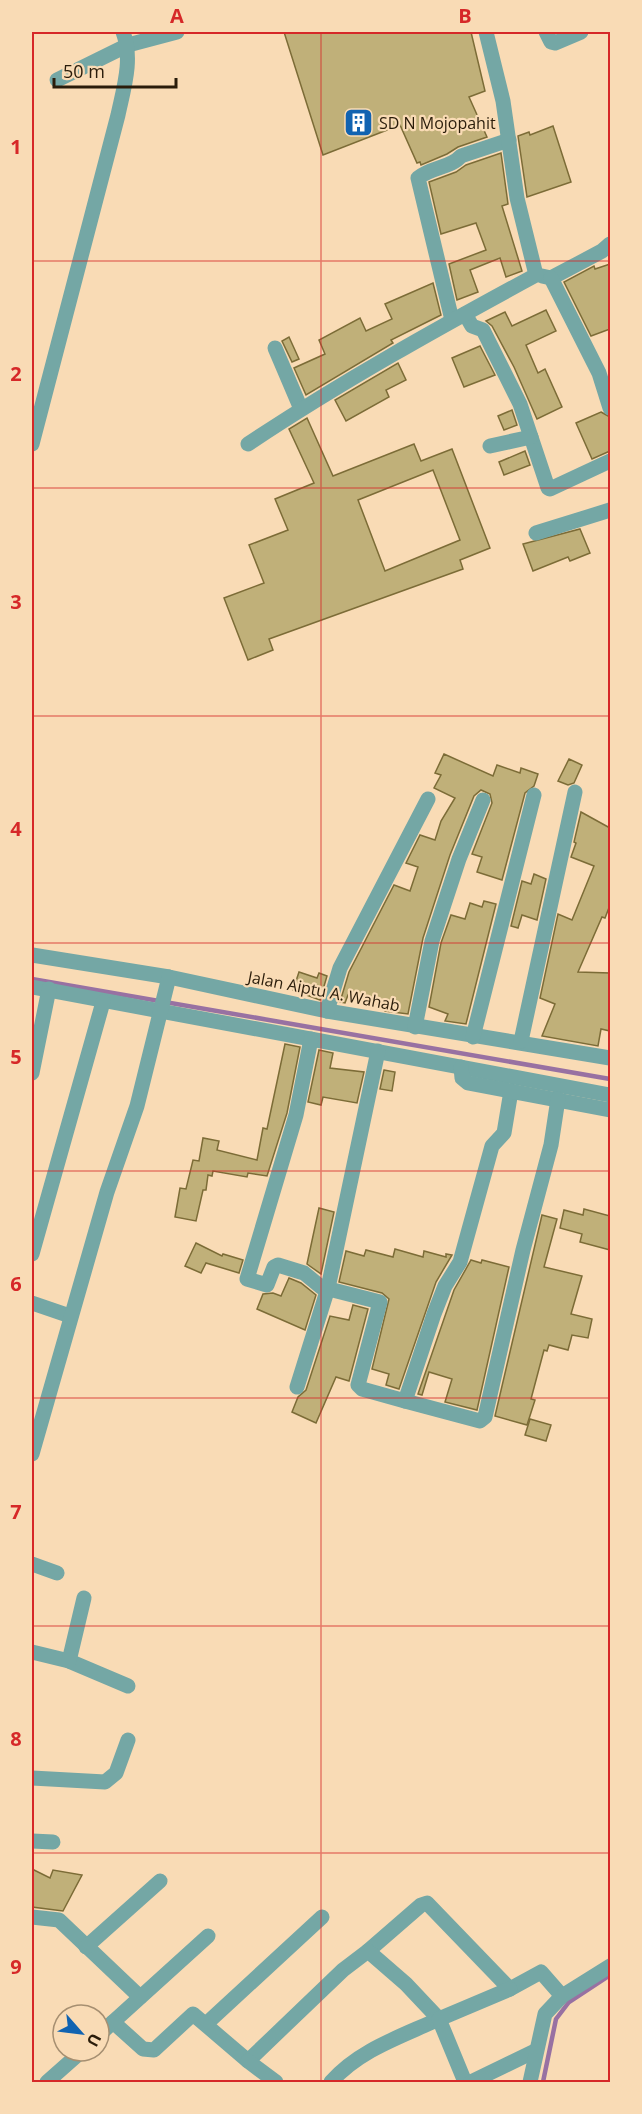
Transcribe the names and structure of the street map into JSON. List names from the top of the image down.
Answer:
{
  "streets": {
    "street": ["Jalan Aiptu A. Wahab"]
  },
  "places": {
    "building": ["SD N Mojopahit"]
  },
  "scale_bar": "50 m",
  "north": "bottom right",
  "grid": {
    "columns": ["A", "B"],
    "rows": [
      "1",
      "2",
      "3",
      "4",
      "5",
      "6",
      "7",
      "8",
      "9"
    ]
  }
}
